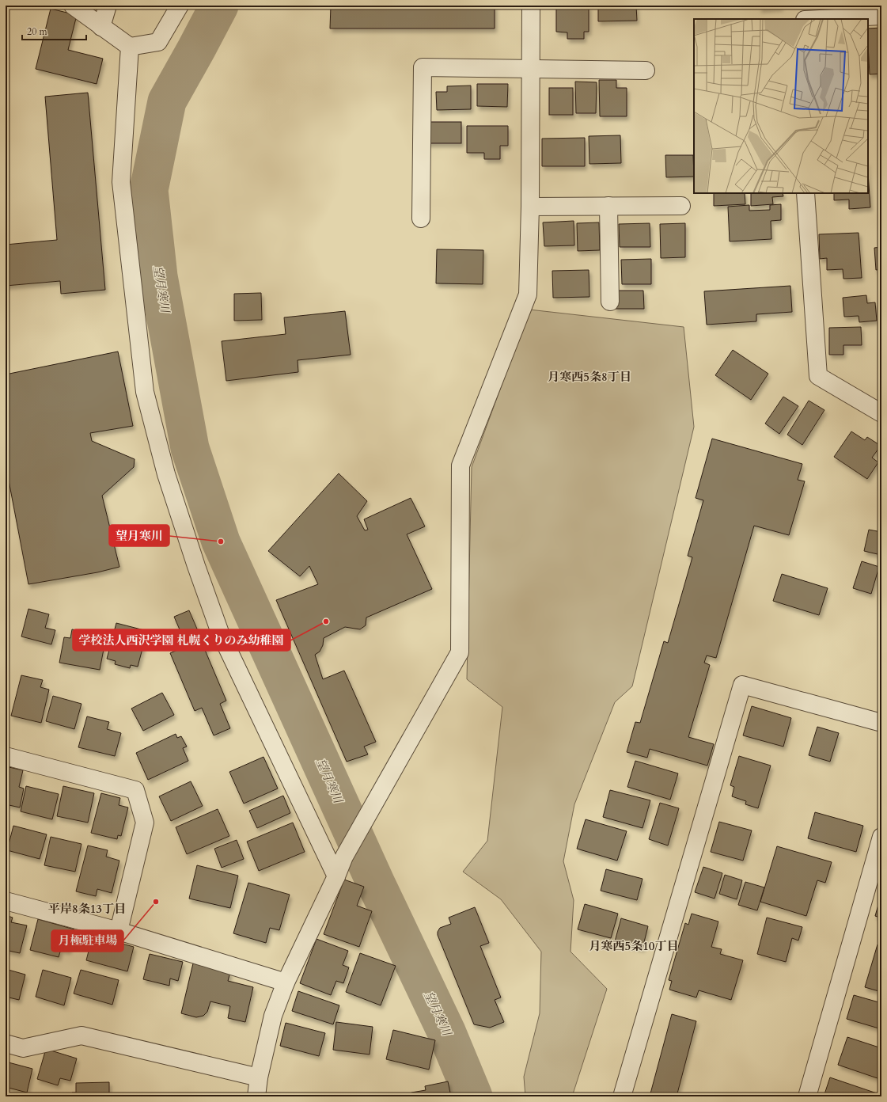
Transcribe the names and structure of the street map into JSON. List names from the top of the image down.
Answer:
{
  "districts": ["月寒西5条8丁目", "平岸8条13丁目", "月寒西5条10丁目"],
  "water": ["望月寒川"],
  "places": ["望月寒川", "学校法人西沢学園 札幌くりのみ幼稚園", "月極駐車場"],
  "scale_bar": "20 m"
}
